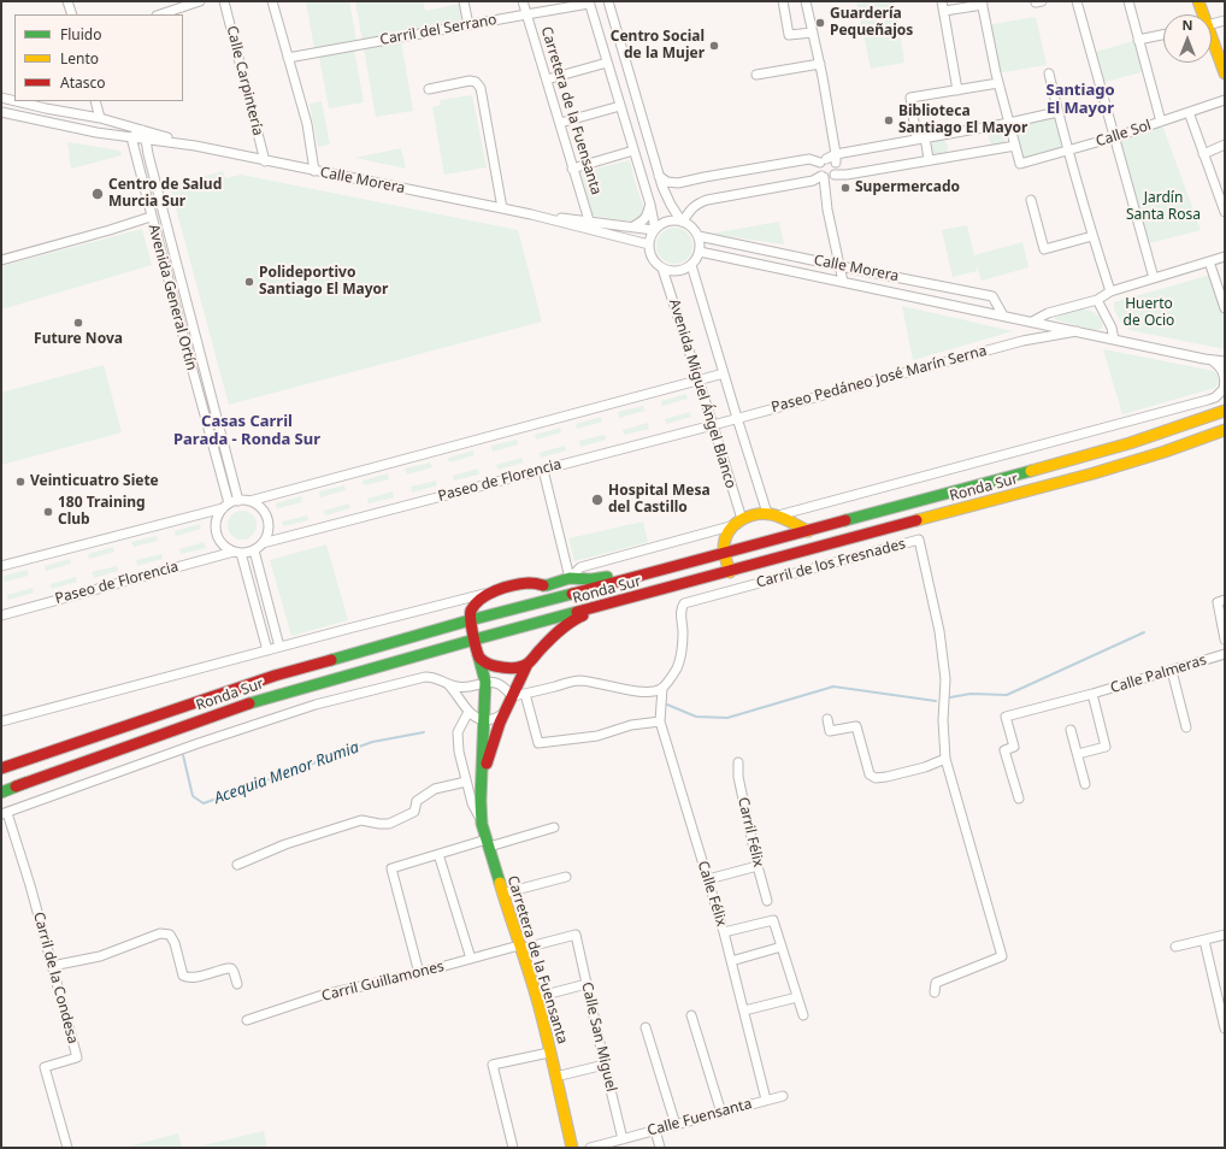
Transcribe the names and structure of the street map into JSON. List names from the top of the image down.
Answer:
{
  "streets": {
    "main road": ["Carretera de la Fuensanta", "Ronda Sur"],
    "street": [
      "Carril del Serrano",
      "Calle Carpintería",
      "Calle Sol",
      "Calle Morera",
      "Avenida General Ortín",
      "Paseo Pedáneo José Marín Serna",
      "Avenida Miguel Ángel Blanco",
      "Paseo de Florencia",
      "Carril de los Fresnades",
      "Calle Palmeras",
      "Carril Félix",
      "Calle Félix",
      "Carril de la Condesa",
      "Carril Guillamones",
      "Calle San Miguel",
      "Calle Fuensanta"
    ]
  },
  "crossings": [
    ["Carril del Serrano", "Carretera de la Fuensanta"],
    ["Calle Carpintería", "Calle Morera"],
    ["Carretera de la Fuensanta", "Calle Morera"],
    ["Carretera de la Fuensanta", "Ronda Sur"],
    ["Carretera de la Fuensanta", "Carril Guillamones"],
    ["Calle Morera", "Avenida General Ortín"],
    ["Calle Morera", "Paseo Pedáneo José Marín Serna"],
    ["Calle Morera", "Avenida Miguel Ángel Blanco"],
    ["Avenida General Ortín", "Paseo de Florencia"],
    ["Paseo Pedáneo José Marín Serna", "Avenida Miguel Ángel Blanco"],
    ["Paseo Pedáneo José Marín Serna", "Paseo de Florencia"],
    ["Avenida Miguel Ángel Blanco", "Paseo de Florencia"],
    ["Carril de los Fresnades", "Calle Félix"],
    ["Calle Félix", "Calle Fuensanta"],
    ["Carril Guillamones", "Calle San Miguel"],
    ["Calle San Miguel", "Calle Fuensanta"]
  ],
  "districts": ["Santiago El Mayor", "Casas Carril Parada - Ronda Sur"],
  "water": ["Acequia Menor Rumia"],
  "parks": ["Jardín Santa Rosa", "Huerto de Ocio"],
  "places": [
    "Guardería Pequeñajos",
    "Centro Social de la Mujer",
    "Biblioteca Santiago El Mayor",
    "Supermercado",
    "Centro de Salud Murcia Sur",
    "Polideportivo Santiago El Mayor",
    "Future Nova",
    "Veinticuatro Siete",
    "Hospital Mesa del Castillo",
    "180 Training Club"
  ],
  "legend": ["Fluido", "Lento", "Atasco"],
  "north": "top"
}
